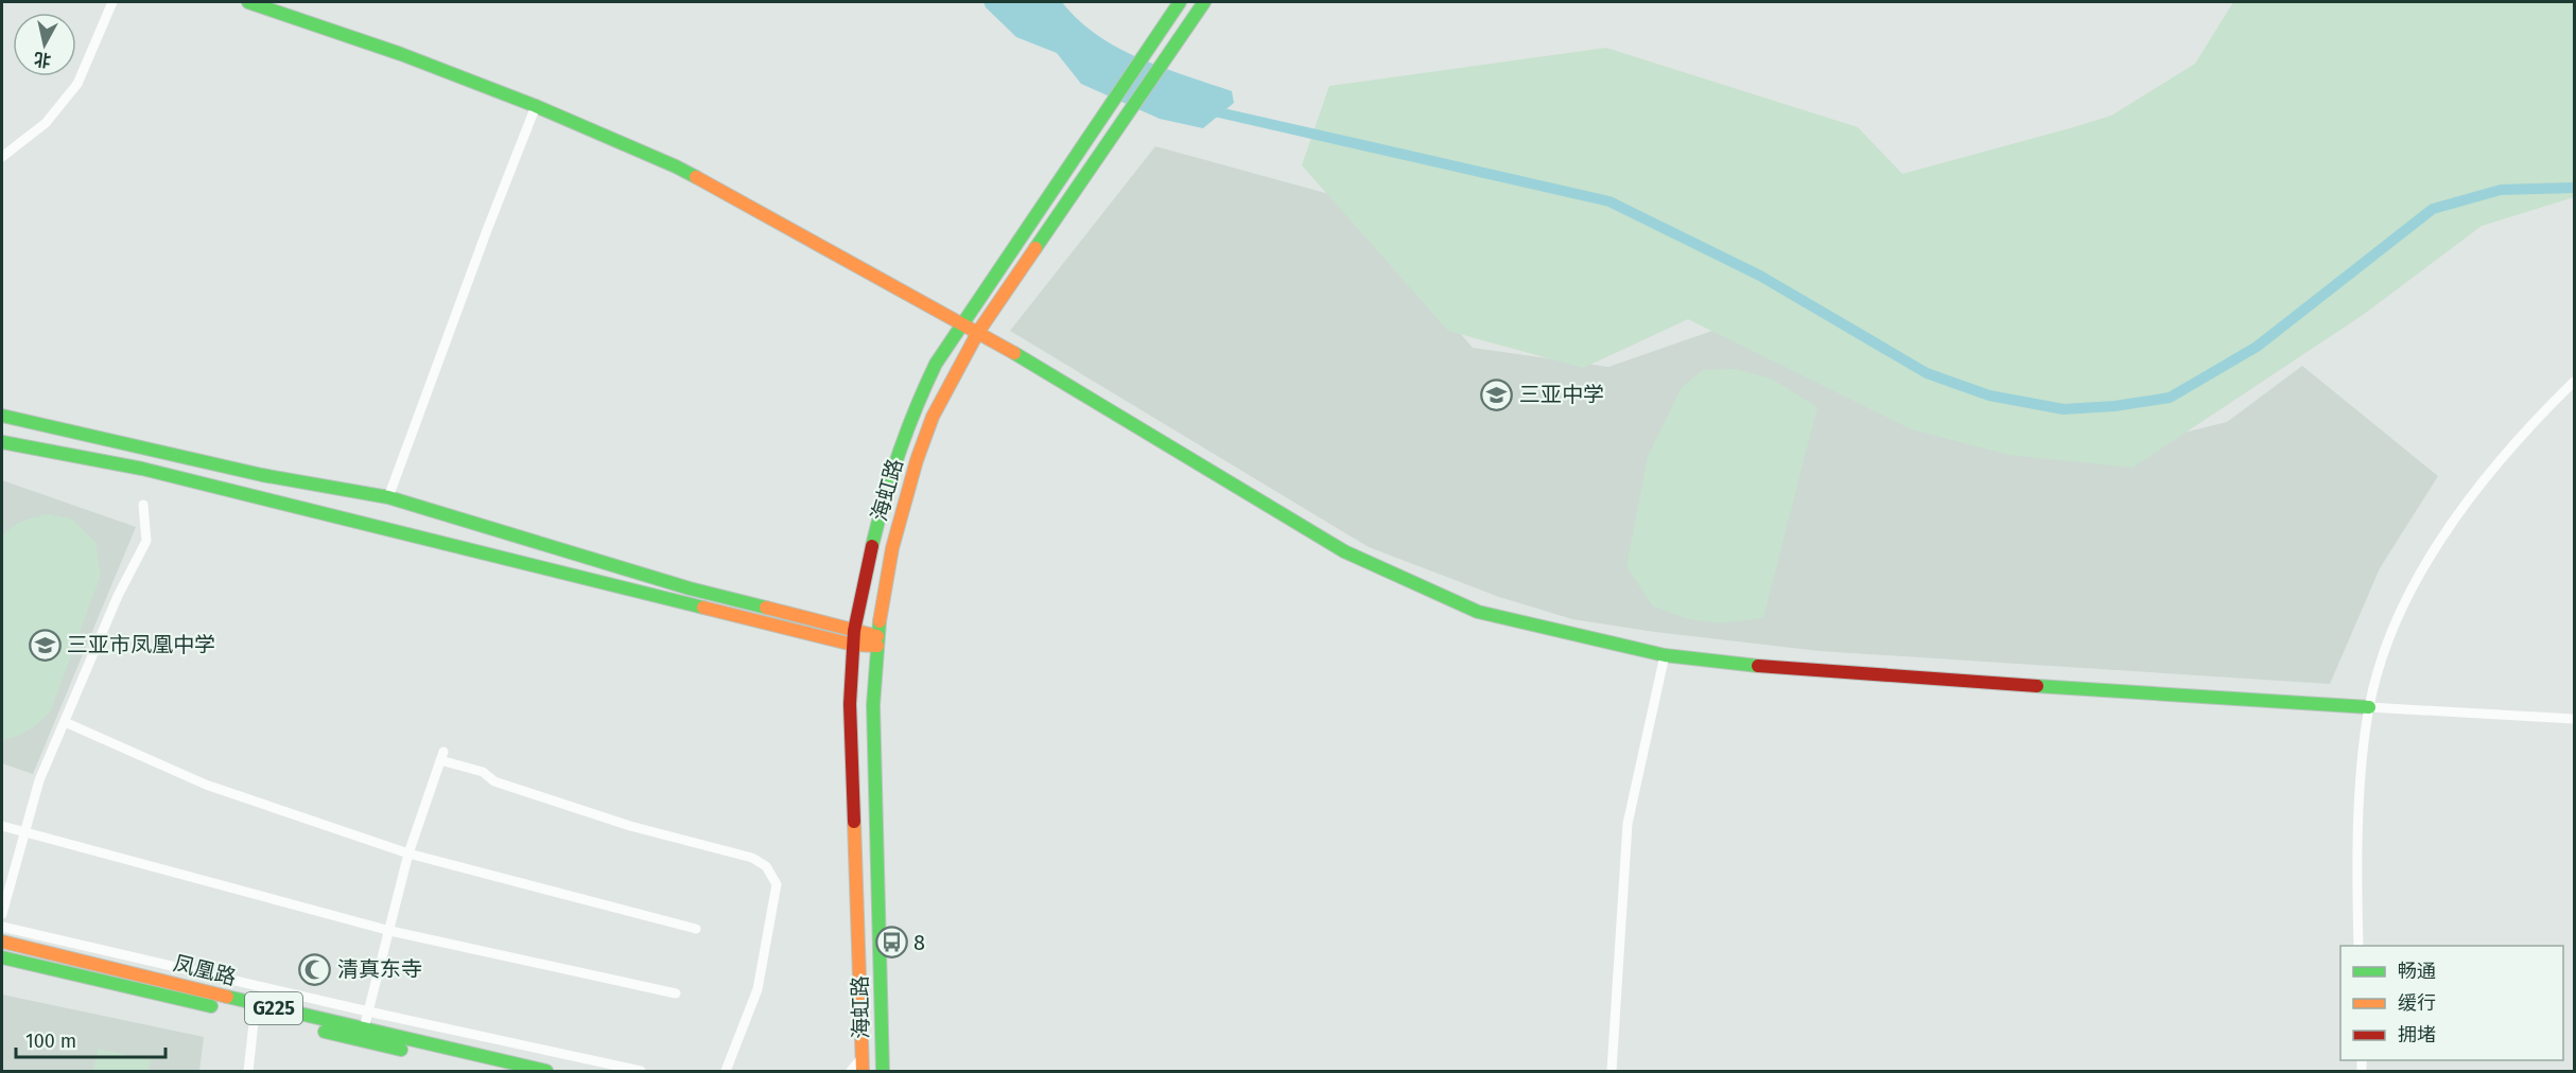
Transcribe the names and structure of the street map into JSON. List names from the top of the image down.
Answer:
{
  "streets": {
    "main road": ["海虹路", "凤凰路", "G225"]
  },
  "places": {
    "school or university": ["三亚中学", "三亚市凤凰中学"],
    "bus stop": ["8"],
    "mosque": ["清真东寺"]
  },
  "legend": ["畅通", "缓行", "拥堵"],
  "scale_bar": "100 m",
  "north": "bottom"
}
